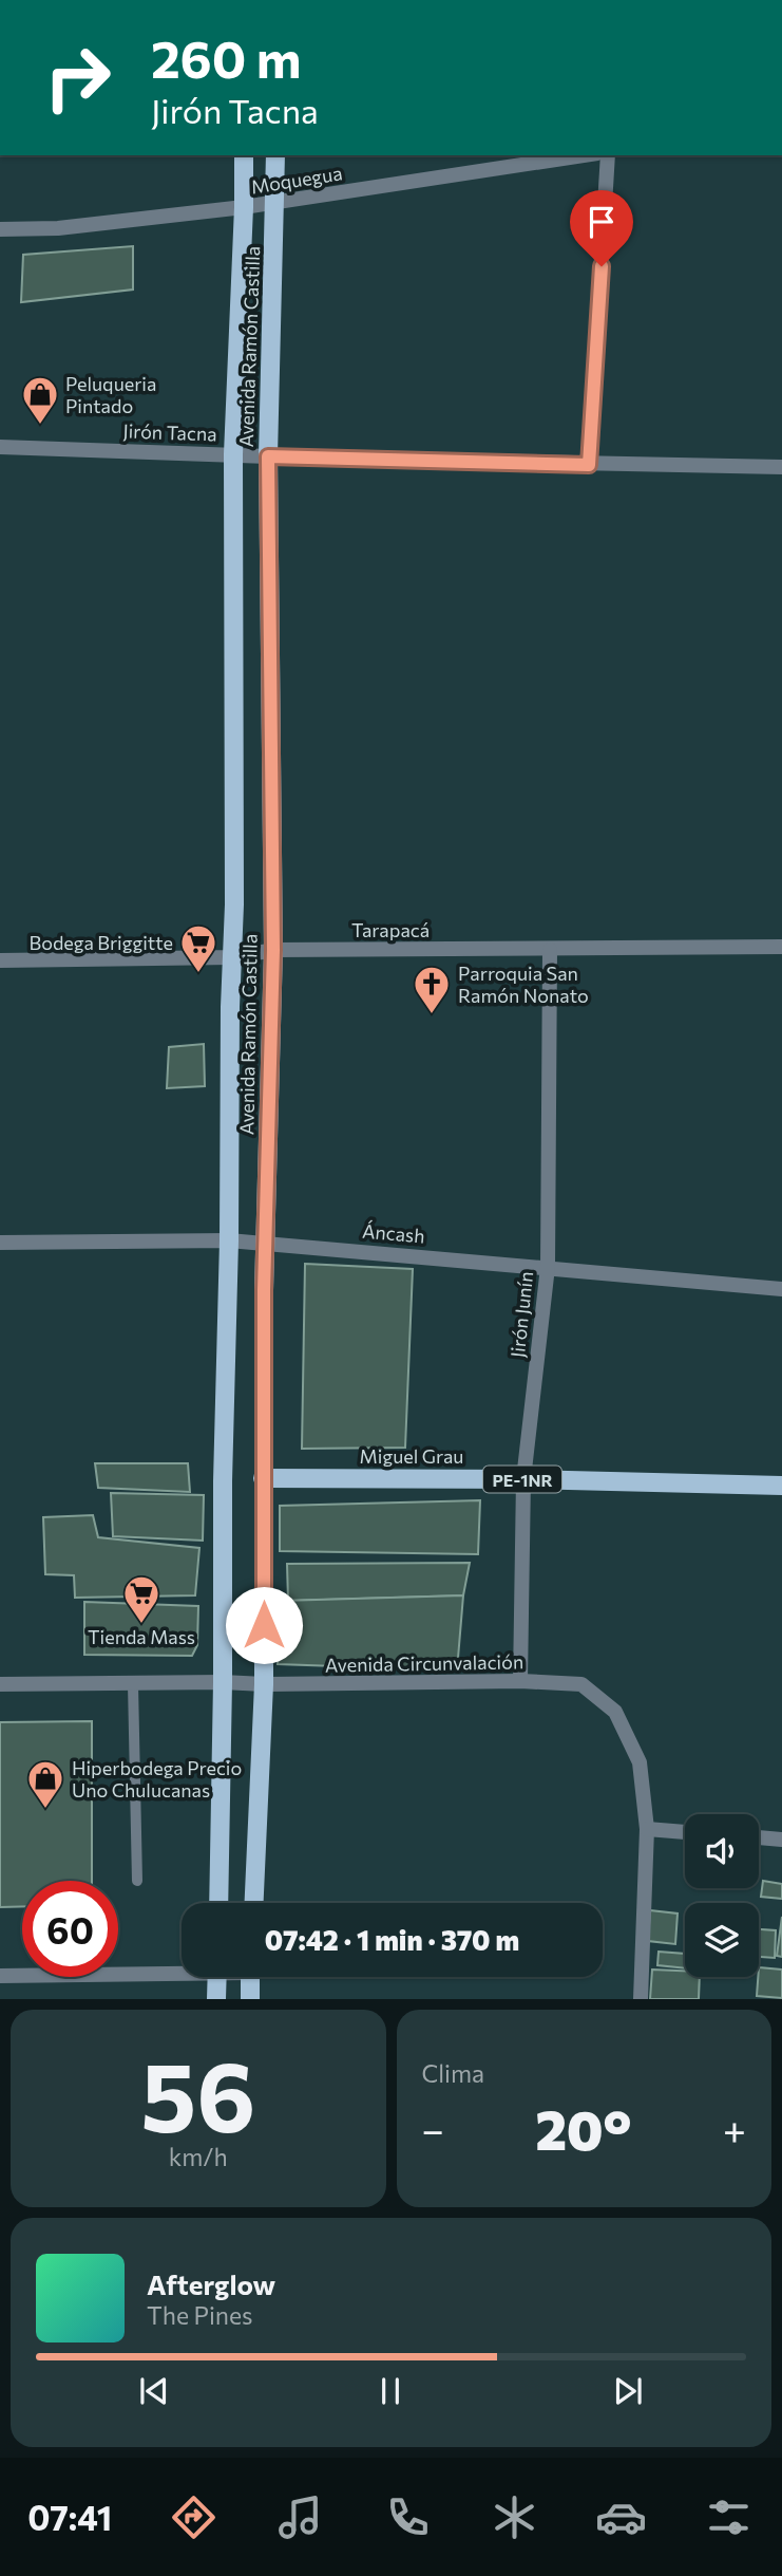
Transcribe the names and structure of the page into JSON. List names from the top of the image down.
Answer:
{
  "streets": {
    "main road": ["Avenida Ramón Castilla", "Miguel Grau", "PE-1NR"],
    "street": [
      "Moquegua",
      "Jirón Tacna",
      "Tarapacá",
      "Áncash",
      "Jirón Junín",
      "Avenida Circunvalación"
    ]
  },
  "crossings": [
    ["Moquegua", "Avenida Ramón Castilla"],
    ["Avenida Ramón Castilla", "Jirón Tacna"],
    ["Avenida Ramón Castilla", "Tarapacá"],
    ["Avenida Ramón Castilla", "Áncash"],
    ["Avenida Ramón Castilla", "Miguel Grau"],
    ["Avenida Ramón Castilla", "Avenida Circunvalación"],
    ["Tarapacá", "Jirón Junín"],
    ["Áncash", "Jirón Junín"],
    ["Jirón Junín", "Miguel Grau"],
    ["Jirón Junín", "Avenida Circunvalación"]
  ],
  "places": {
    "shop": ["Peluqueria Pintado", "Hiperbodega Precio Uno Chulucanas"],
    "supermarket": ["Bodega Briggitte", "Tienda Mass"],
    "church": ["Parroquia San Ramón Nonato"]
  },
  "page": {
    "turn": ["260 m", "Jirón Tacna"],
    "limit": "60",
    "trip": "07:42 · 1 min · 370 m",
    "tile": [
      ["56", "km/h"],
      "Clima"
    ],
    "heat": ["−", "20°", "+"],
    "song": ["Afterglow", "The Pines"],
    "tabs": "07:41"
  }
}
